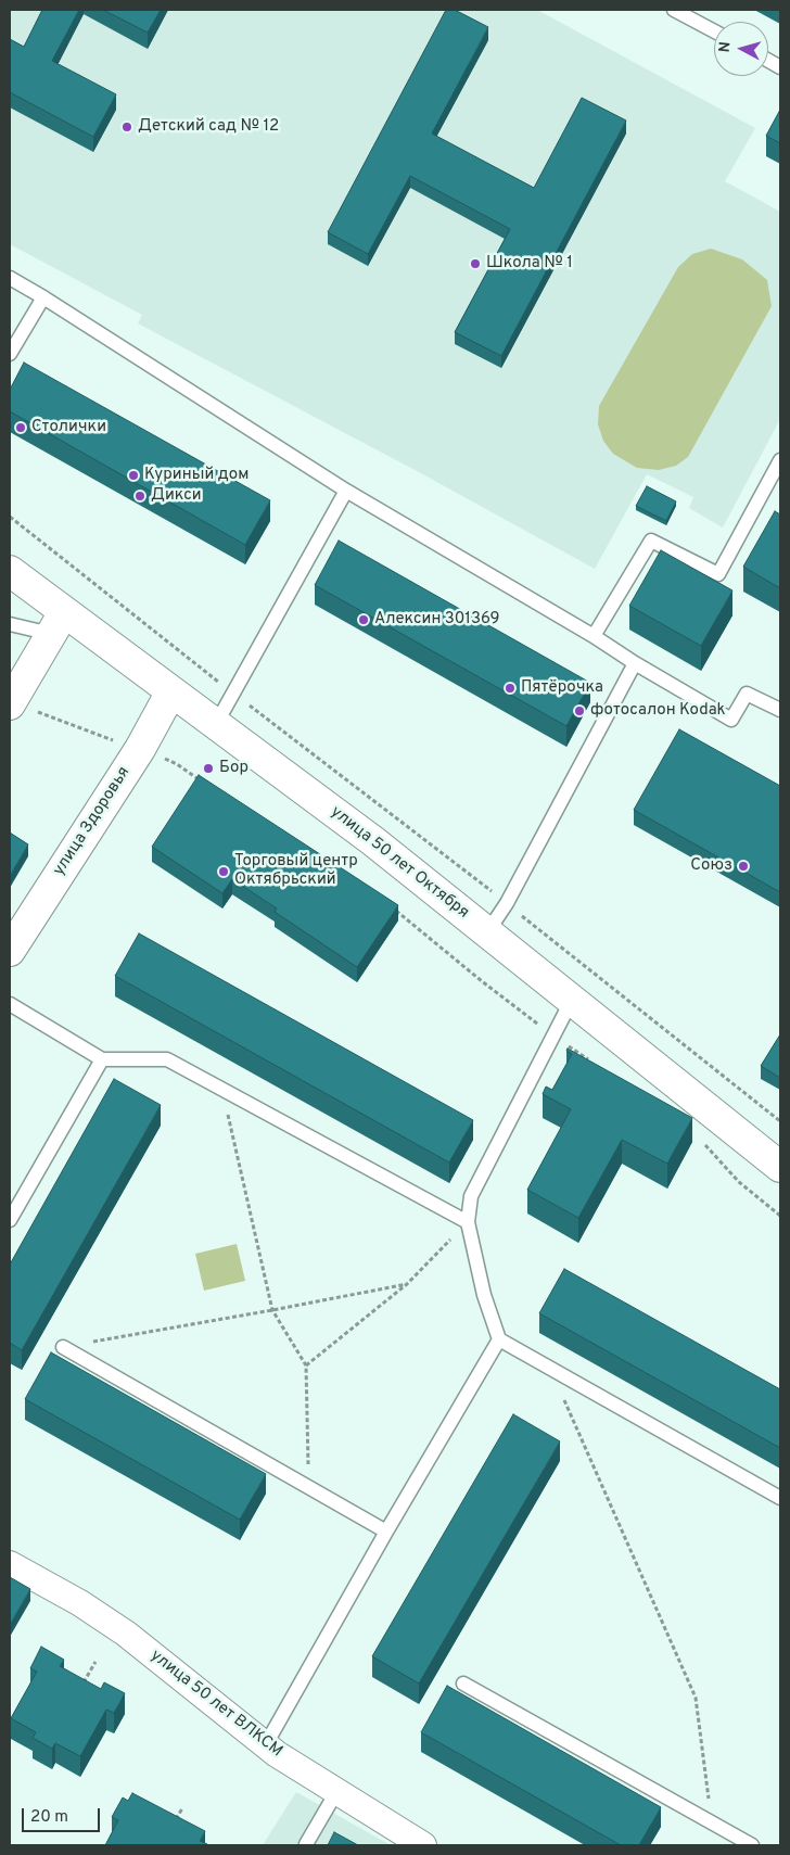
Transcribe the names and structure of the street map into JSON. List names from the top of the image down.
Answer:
{
  "streets": {
    "street": ["улица Здоровья", "улица 50 лет Октября", "улица 50 лет ВЛКСМ"]
  },
  "crossings": [
    ["улица Здоровья", "улица 50 лет Октября"]
  ],
  "places": [
    "Детский сад № 12",
    "Школа № 1",
    "Столички",
    "Куриный дом",
    "Дикси",
    "Алексин 301369",
    "Пятёрочка",
    "фотосалон Kodak",
    "Бор",
    "Союз",
    "Торговый центр Октябрьский"
  ],
  "scale_bar": "20 m",
  "north": "left"
}
